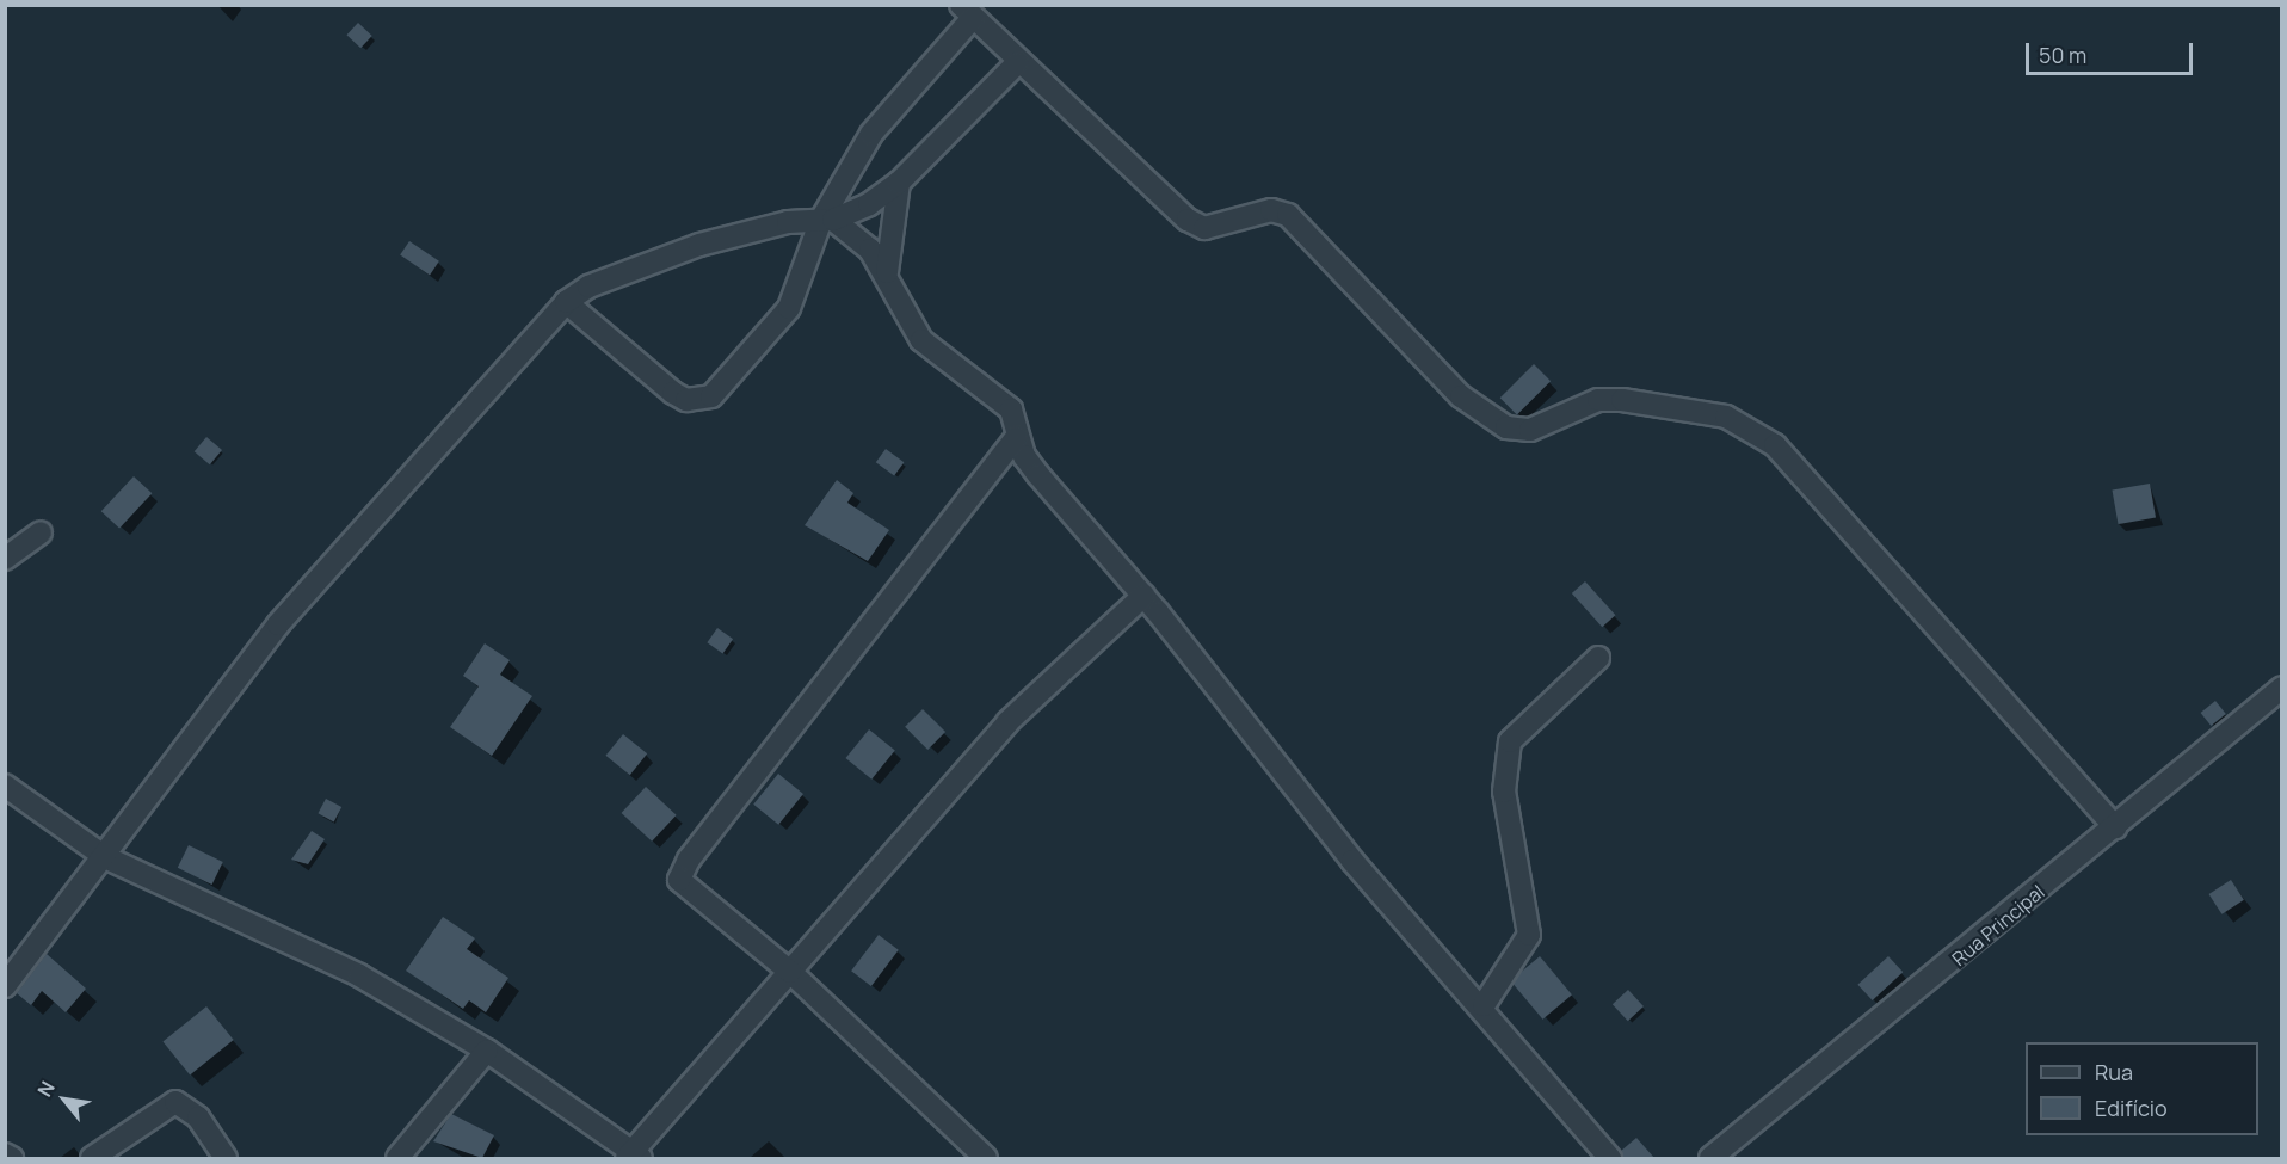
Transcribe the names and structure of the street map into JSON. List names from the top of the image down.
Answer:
{
  "streets": {
    "street": ["Rua Principal"]
  },
  "legend": ["Rua", "Edifício"],
  "scale_bar": "50 m",
  "north": "top left"
}
